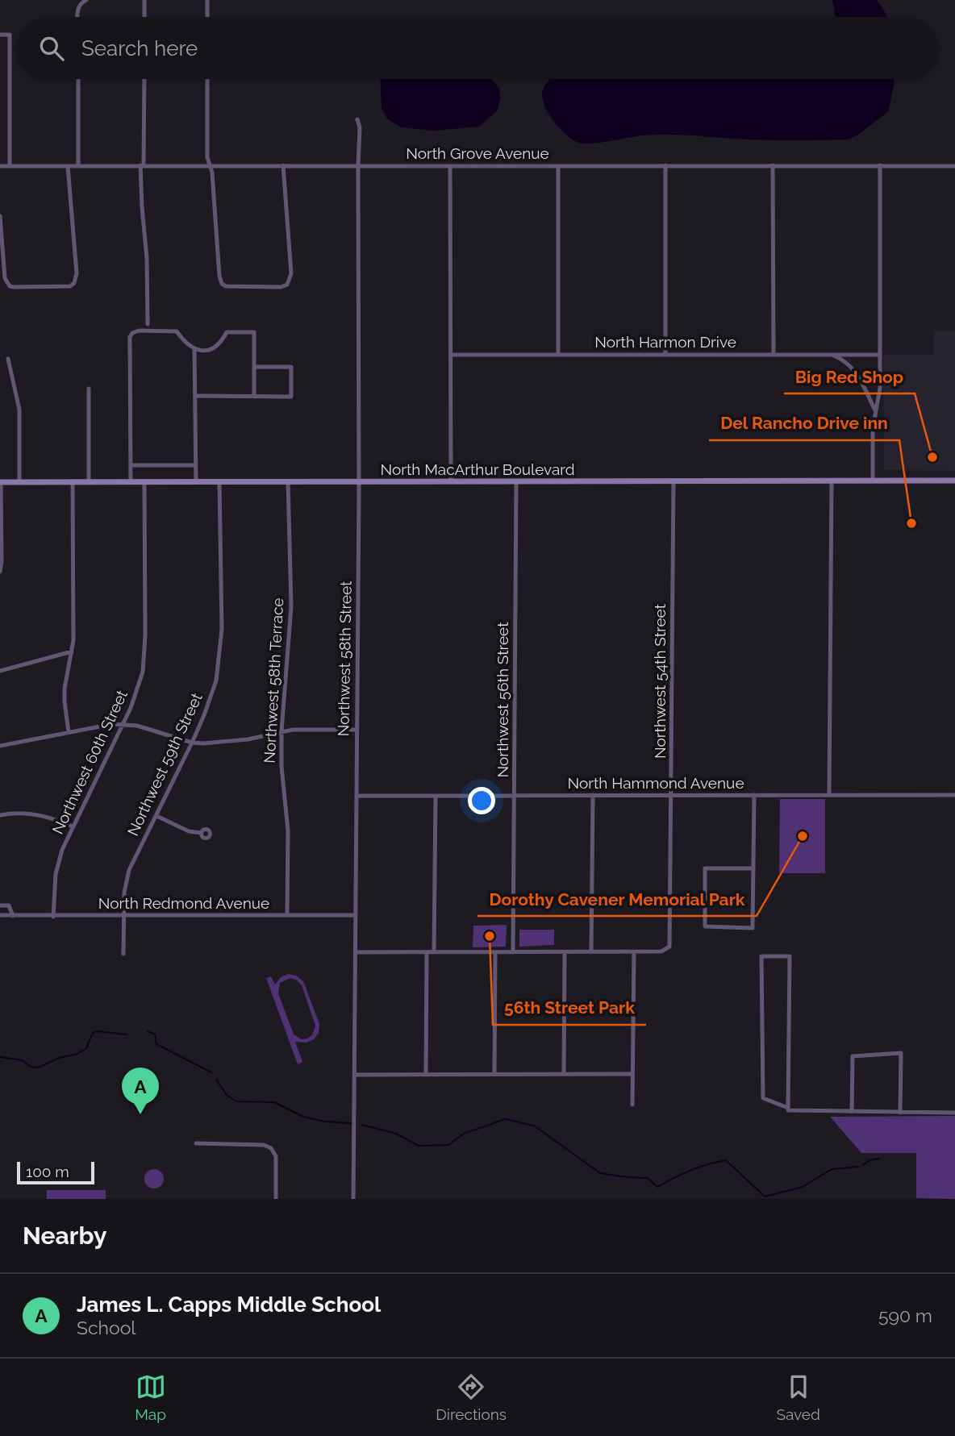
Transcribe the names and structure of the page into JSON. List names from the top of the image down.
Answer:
{
  "streets": {
    "main road": ["North MacArthur Boulevard"],
    "street": [
      "North Grove Avenue",
      "North Harmon Drive",
      "Northwest 58th Street",
      "Northwest 58th Terrace",
      "Northwest 54th Street",
      "Northwest 56th Street",
      "Northwest 60th Street",
      "Northwest 59th Street",
      "North Hammond Avenue",
      "North Redmond Avenue"
    ]
  },
  "crossings": [
    ["North Grove Avenue", "Northwest 58th Street"],
    ["North MacArthur Boulevard", "Northwest 58th Street"],
    ["North MacArthur Boulevard", "Northwest 58th Terrace"],
    ["North MacArthur Boulevard", "Northwest 54th Street"],
    ["North MacArthur Boulevard", "Northwest 56th Street"],
    ["North MacArthur Boulevard", "Northwest 60th Street"],
    ["North MacArthur Boulevard", "Northwest 59th Street"],
    ["Northwest 58th Street", "North Hammond Avenue"],
    ["Northwest 58th Street", "North Redmond Avenue"],
    ["Northwest 58th Terrace", "North Redmond Avenue"],
    ["Northwest 54th Street", "North Hammond Avenue"],
    ["Northwest 56th Street", "North Hammond Avenue"],
    ["Northwest 60th Street", "North Redmond Avenue"],
    ["Northwest 59th Street", "North Redmond Avenue"]
  ],
  "places": [
    "Big Red Shop",
    "Del Rancho Drive inn",
    "Dorothy Cavener Memorial Park",
    "56th Street Park"
  ],
  "scale_bar": "100 m",
  "page": {
    "search": "Search here",
    "pins": "A",
    "scale": "100 m",
    "heading": "Nearby",
    "list": [
      {
        "mark": "A",
        "name": "James L. Capps Middle School",
        "note": "School",
        "value": "590 m"
      }
    ],
    "nav": ["Map", "Directions", "Saved"]
  }
}
